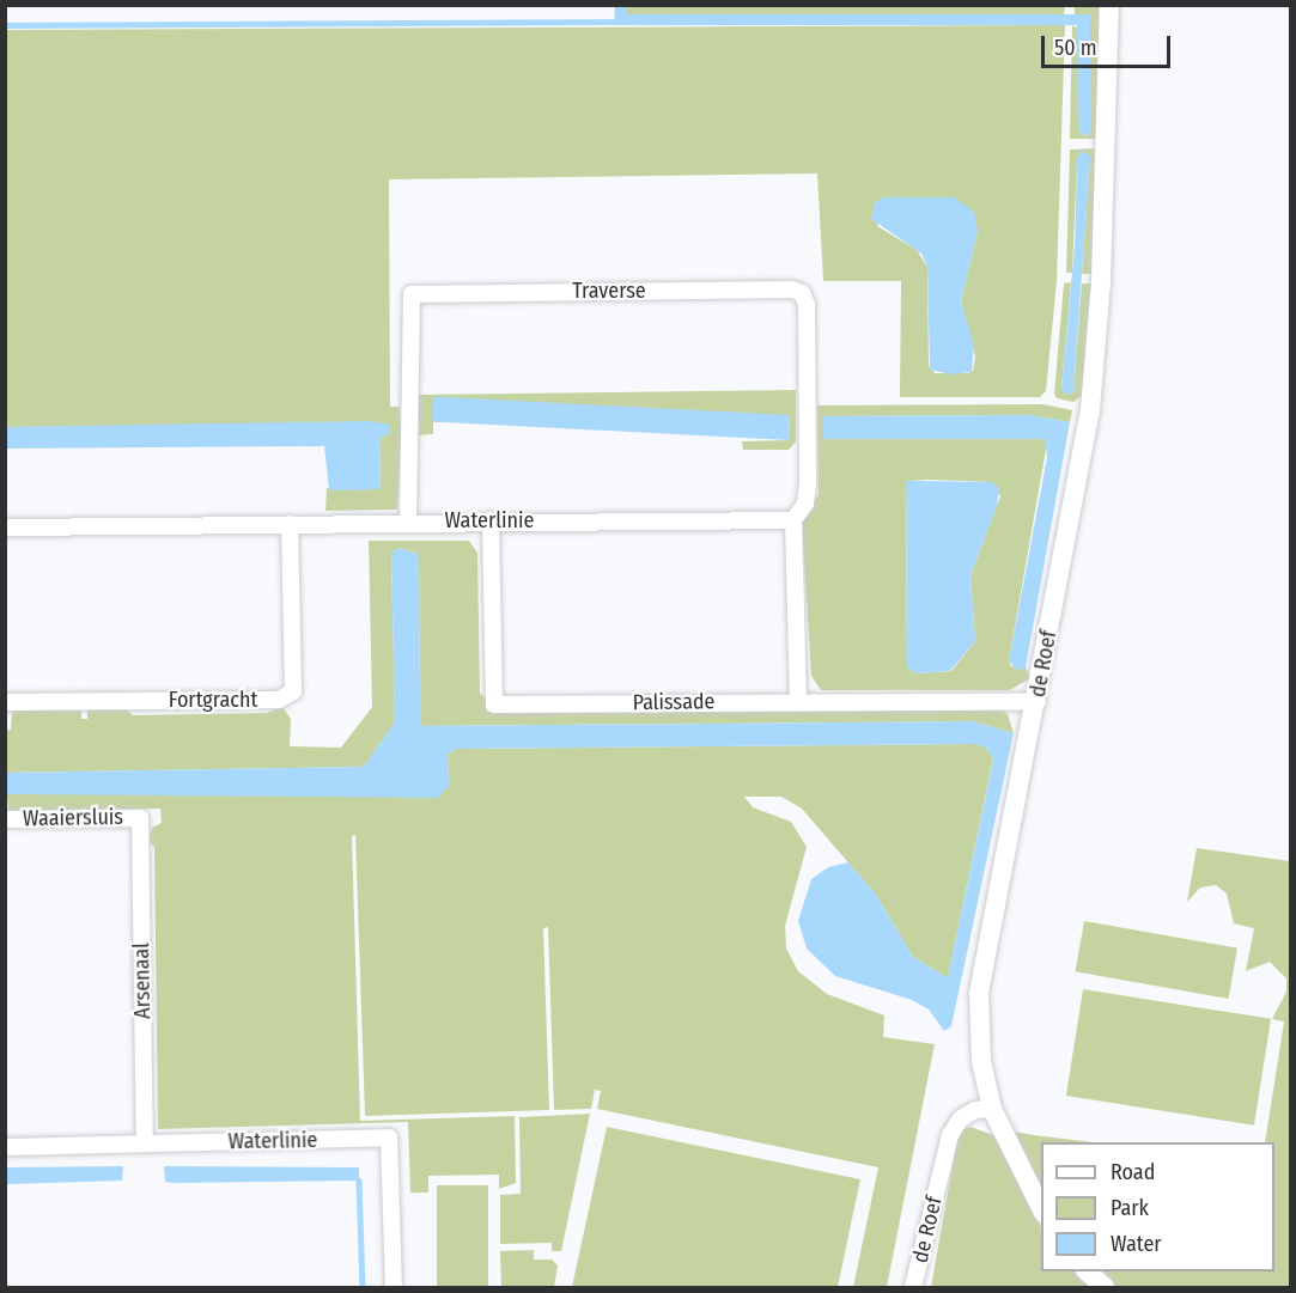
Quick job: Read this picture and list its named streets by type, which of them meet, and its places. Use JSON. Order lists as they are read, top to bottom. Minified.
{"streets":{"street":["Traverse","Waterlinie","de Roef","Fortgracht","Palissade","Waaiersluis","Arsenaal"]},"crossings":[["Traverse","Waterlinie"],["Waterlinie","Fortgracht"],["Waterlinie","Palissade"],["Waterlinie","Arsenaal"],["de Roef","Palissade"],["Waaiersluis","Arsenaal"]],"legend":["Road","Park","Water"],"scale_bar":"50 m"}
